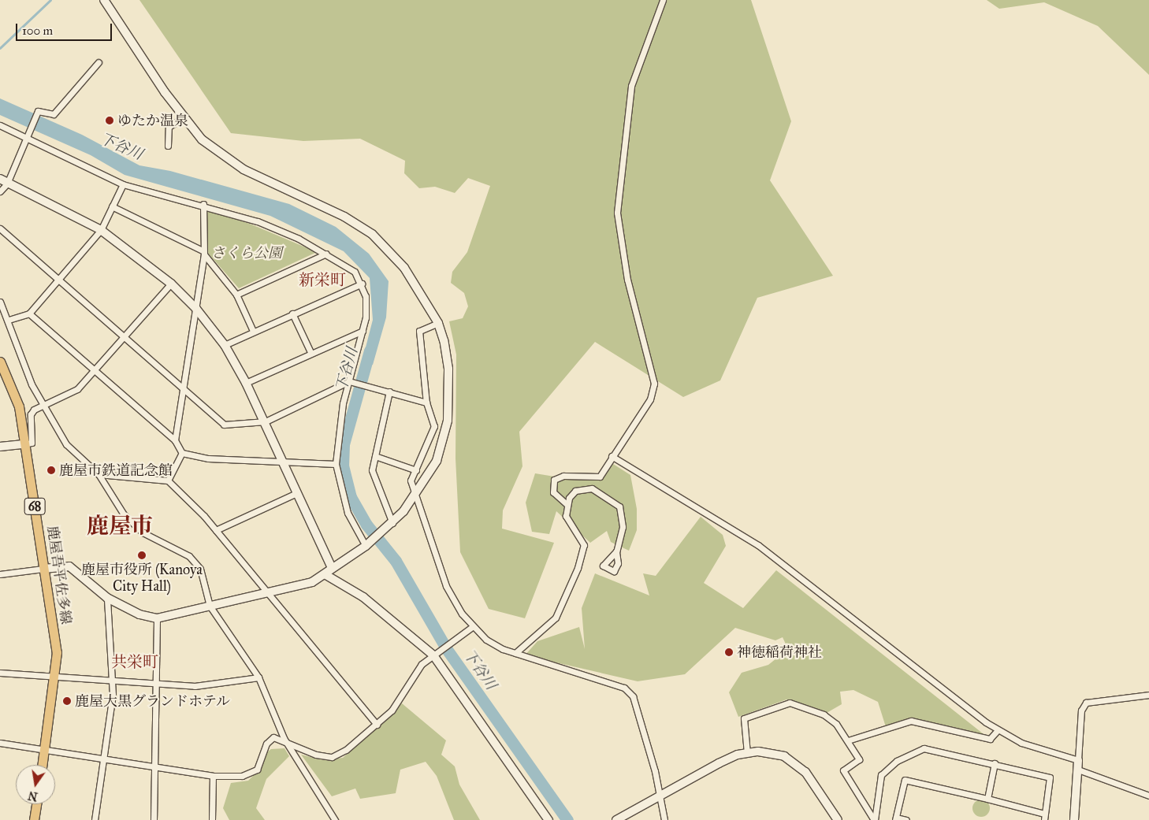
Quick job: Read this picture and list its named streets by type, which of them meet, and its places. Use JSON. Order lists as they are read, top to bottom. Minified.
{"streets":{"main road":["68","鹿屋吾平佐多線"]},"districts":["新栄町","鹿屋市","共栄町"],"water":["下谷川"],"parks":["さくら公園"],"places":["ゆたか温泉","鹿屋市鉄道記念館","鹿屋市役所 (Kanoya City Hall)","神徳稲荷神社","鹿屋大黒グランドホテル"],"scale_bar":"100 m","north":"bottom"}
